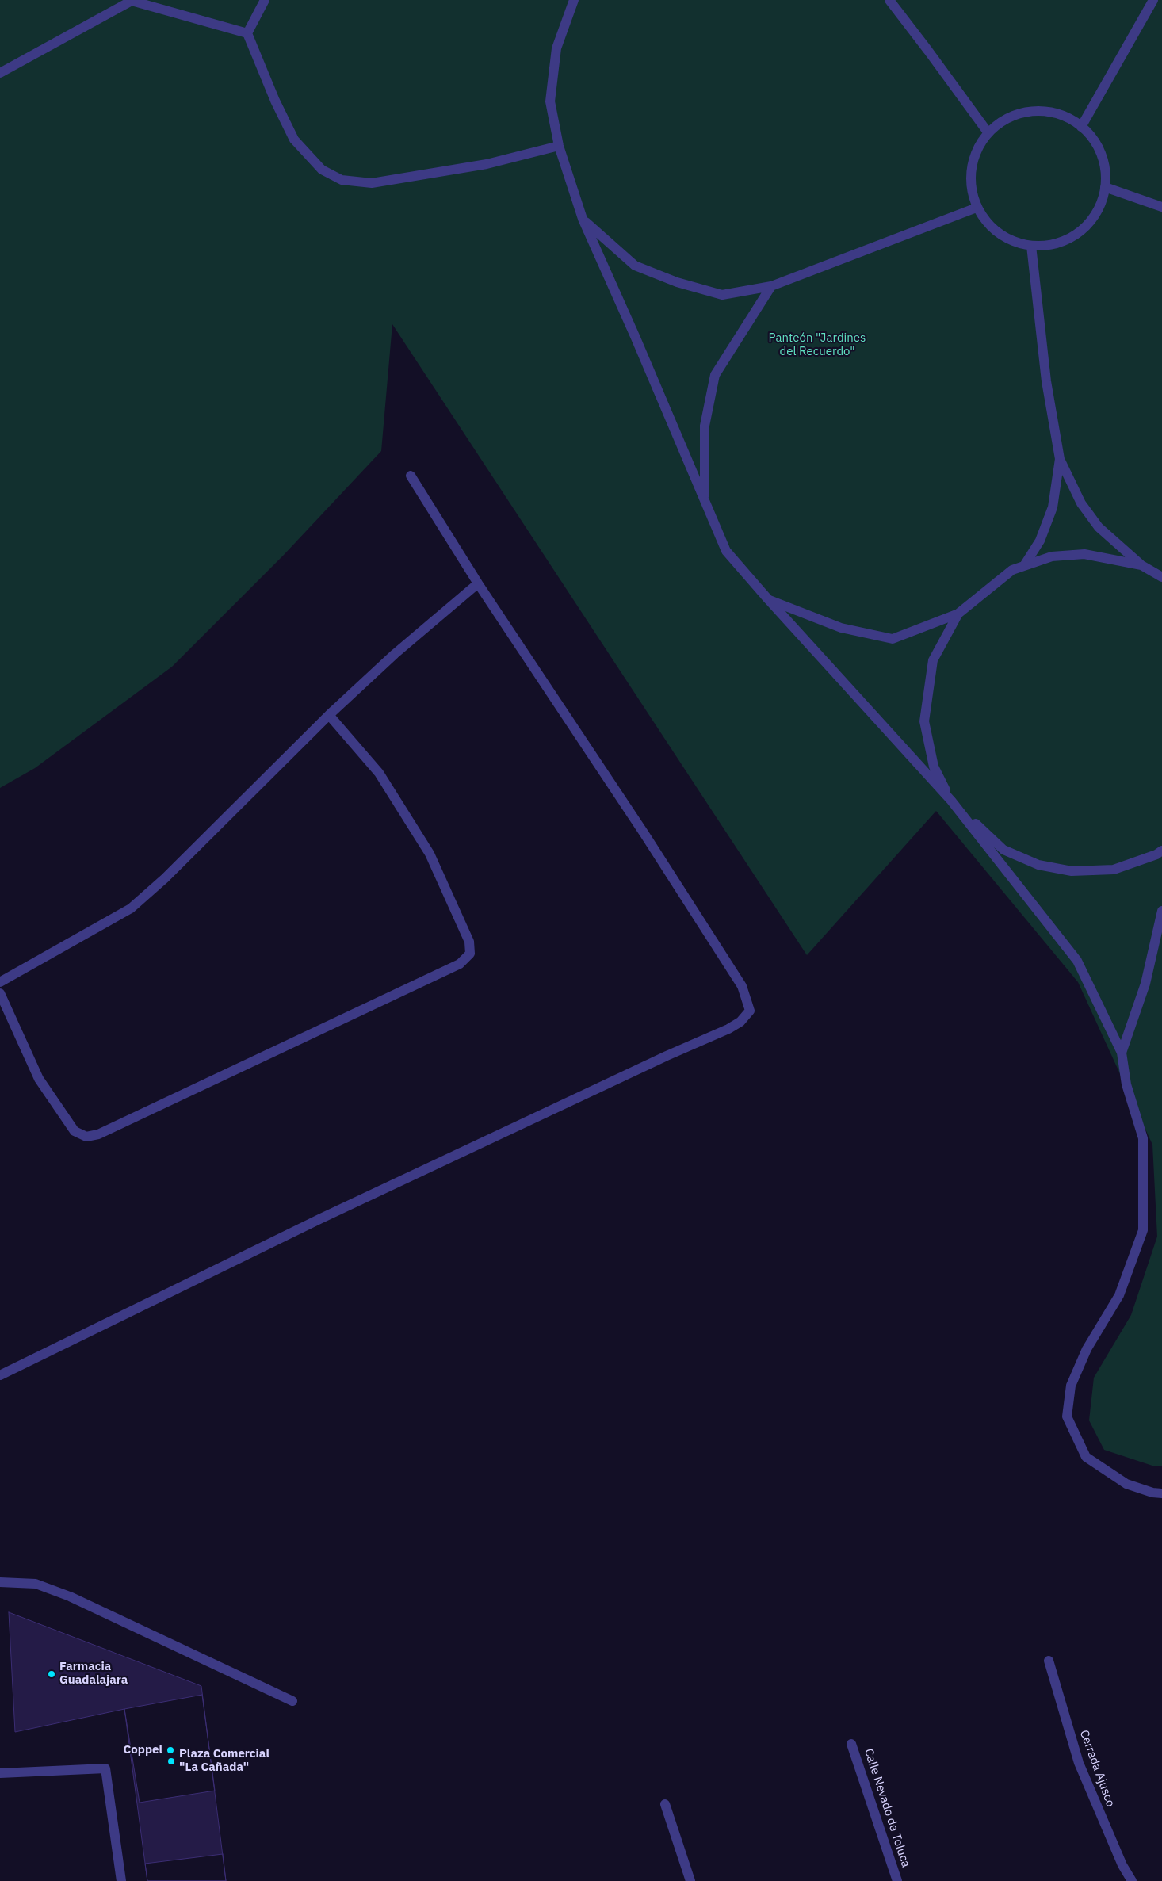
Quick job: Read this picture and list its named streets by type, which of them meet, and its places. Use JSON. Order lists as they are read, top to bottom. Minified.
{"streets":{"street":["Cerrada Ajusco","Calle Nevado de Toluca"]},"parks":["Panteón \"Jardines del Recuerdo\""],"places":["Farmacia Guadalajara","Coppel","Plaza Comercial \"La Cañada\""]}
